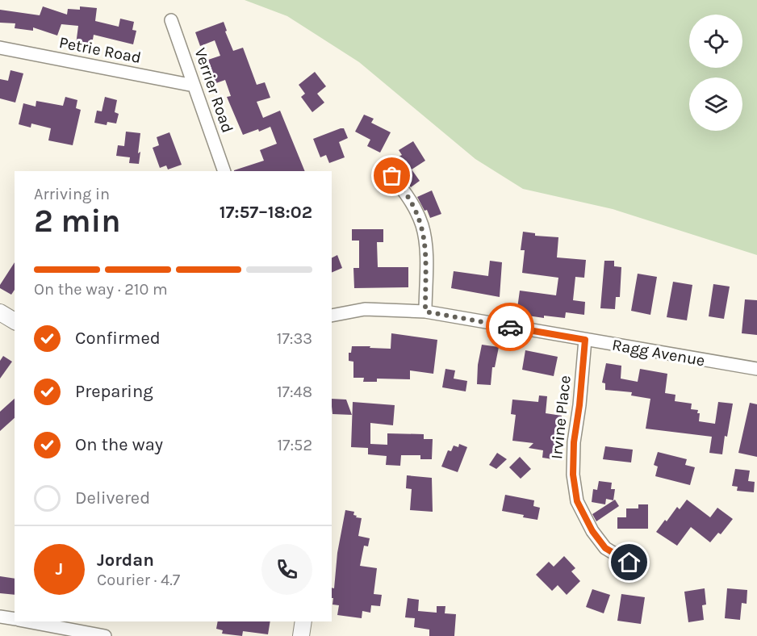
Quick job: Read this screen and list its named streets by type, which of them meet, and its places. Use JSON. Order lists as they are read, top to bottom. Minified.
{"streets":{"street":["Petrie Road","Verrier Road","Ragg Avenue","Irvine Place"]},"crossings":[["Petrie Road","Verrier Road"],["Ragg Avenue","Irvine Place"]],"page":{"heading":["2 min","Arriving in","17:57–18:02"],"panel":["Jordan","Courier · 4.7"],"bar":"On the way · 210 m","list":[["Confirmed","17:33"],["Preparing","17:48"],["On the way","17:52"],"Delivered"],"round":"J"}}
